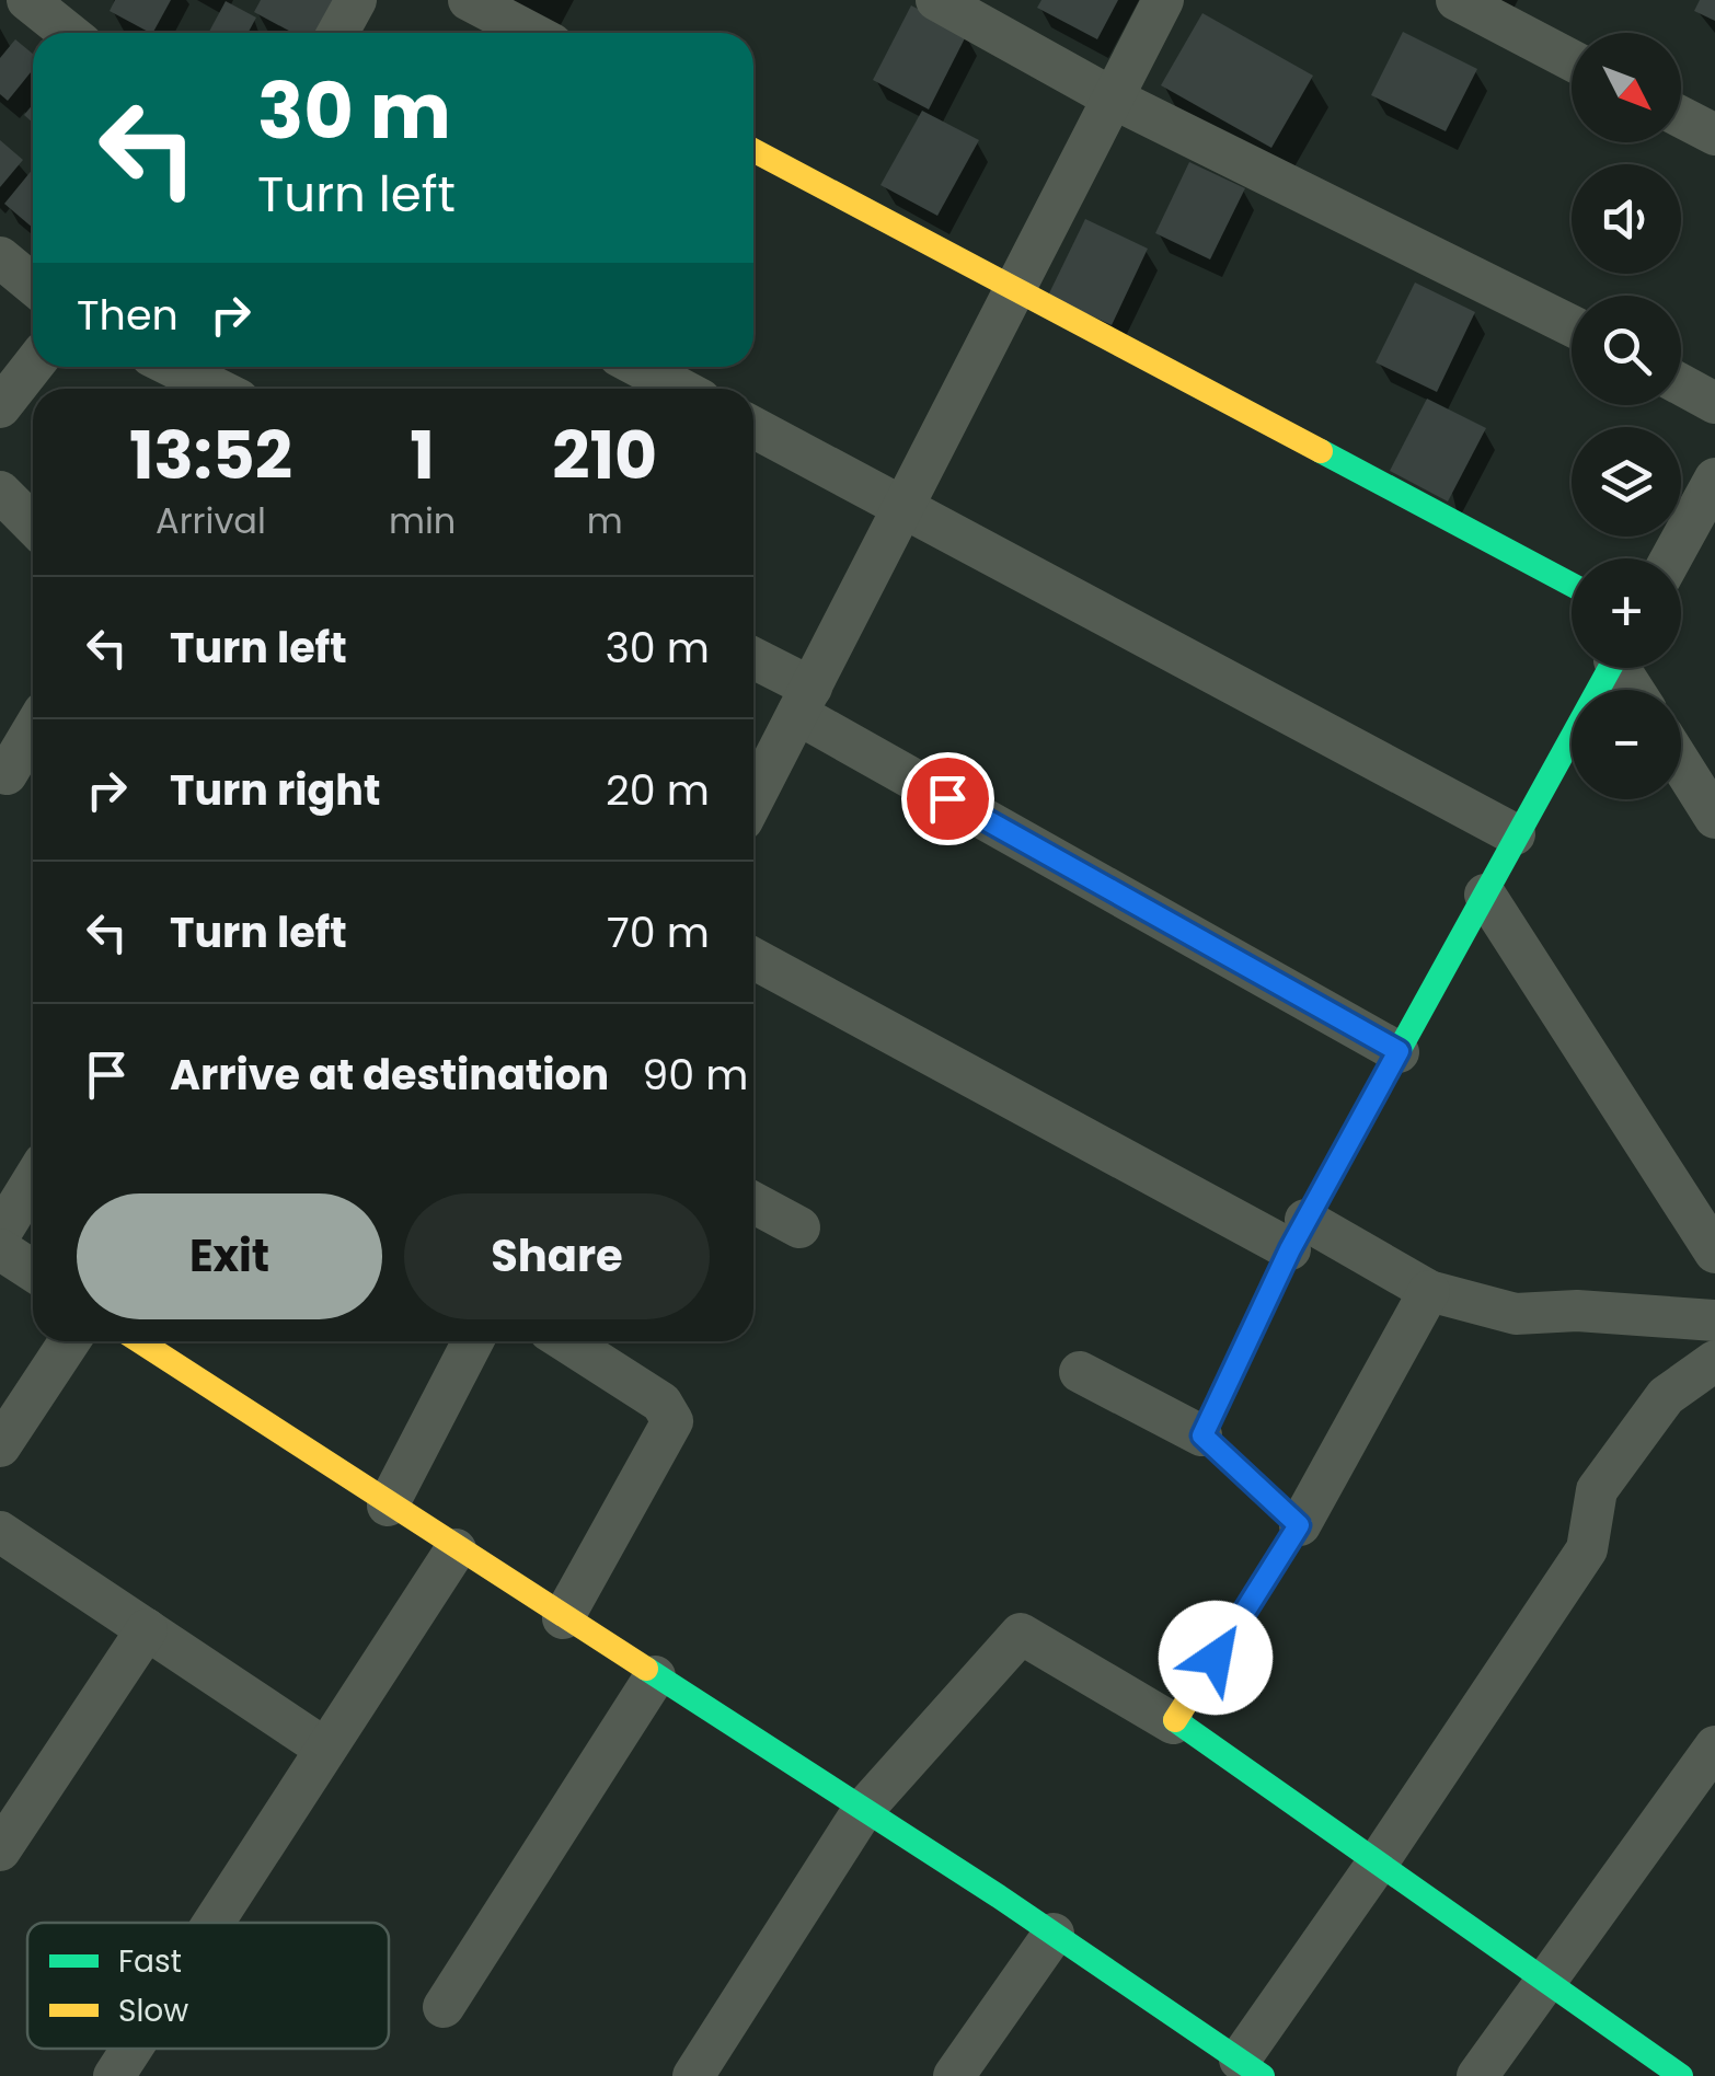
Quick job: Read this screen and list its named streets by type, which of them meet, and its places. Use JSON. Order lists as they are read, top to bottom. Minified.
{"legend":["Fast","Slow"],"north":"bottom right","page":{"map_buttons":["+","−"],"turn":["30 m","Turn left"],"then":"Then","eta":["13:52","Arrival","1","min","210","m"],"list":[{"name":"Turn left","value":"30 m"},{"name":"Turn right","value":"20 m"},{"name":"Turn left","value":"70 m"},{"name":"Arrive at destination","value":"90 m"}],"buttons":["Exit","Share"]}}
